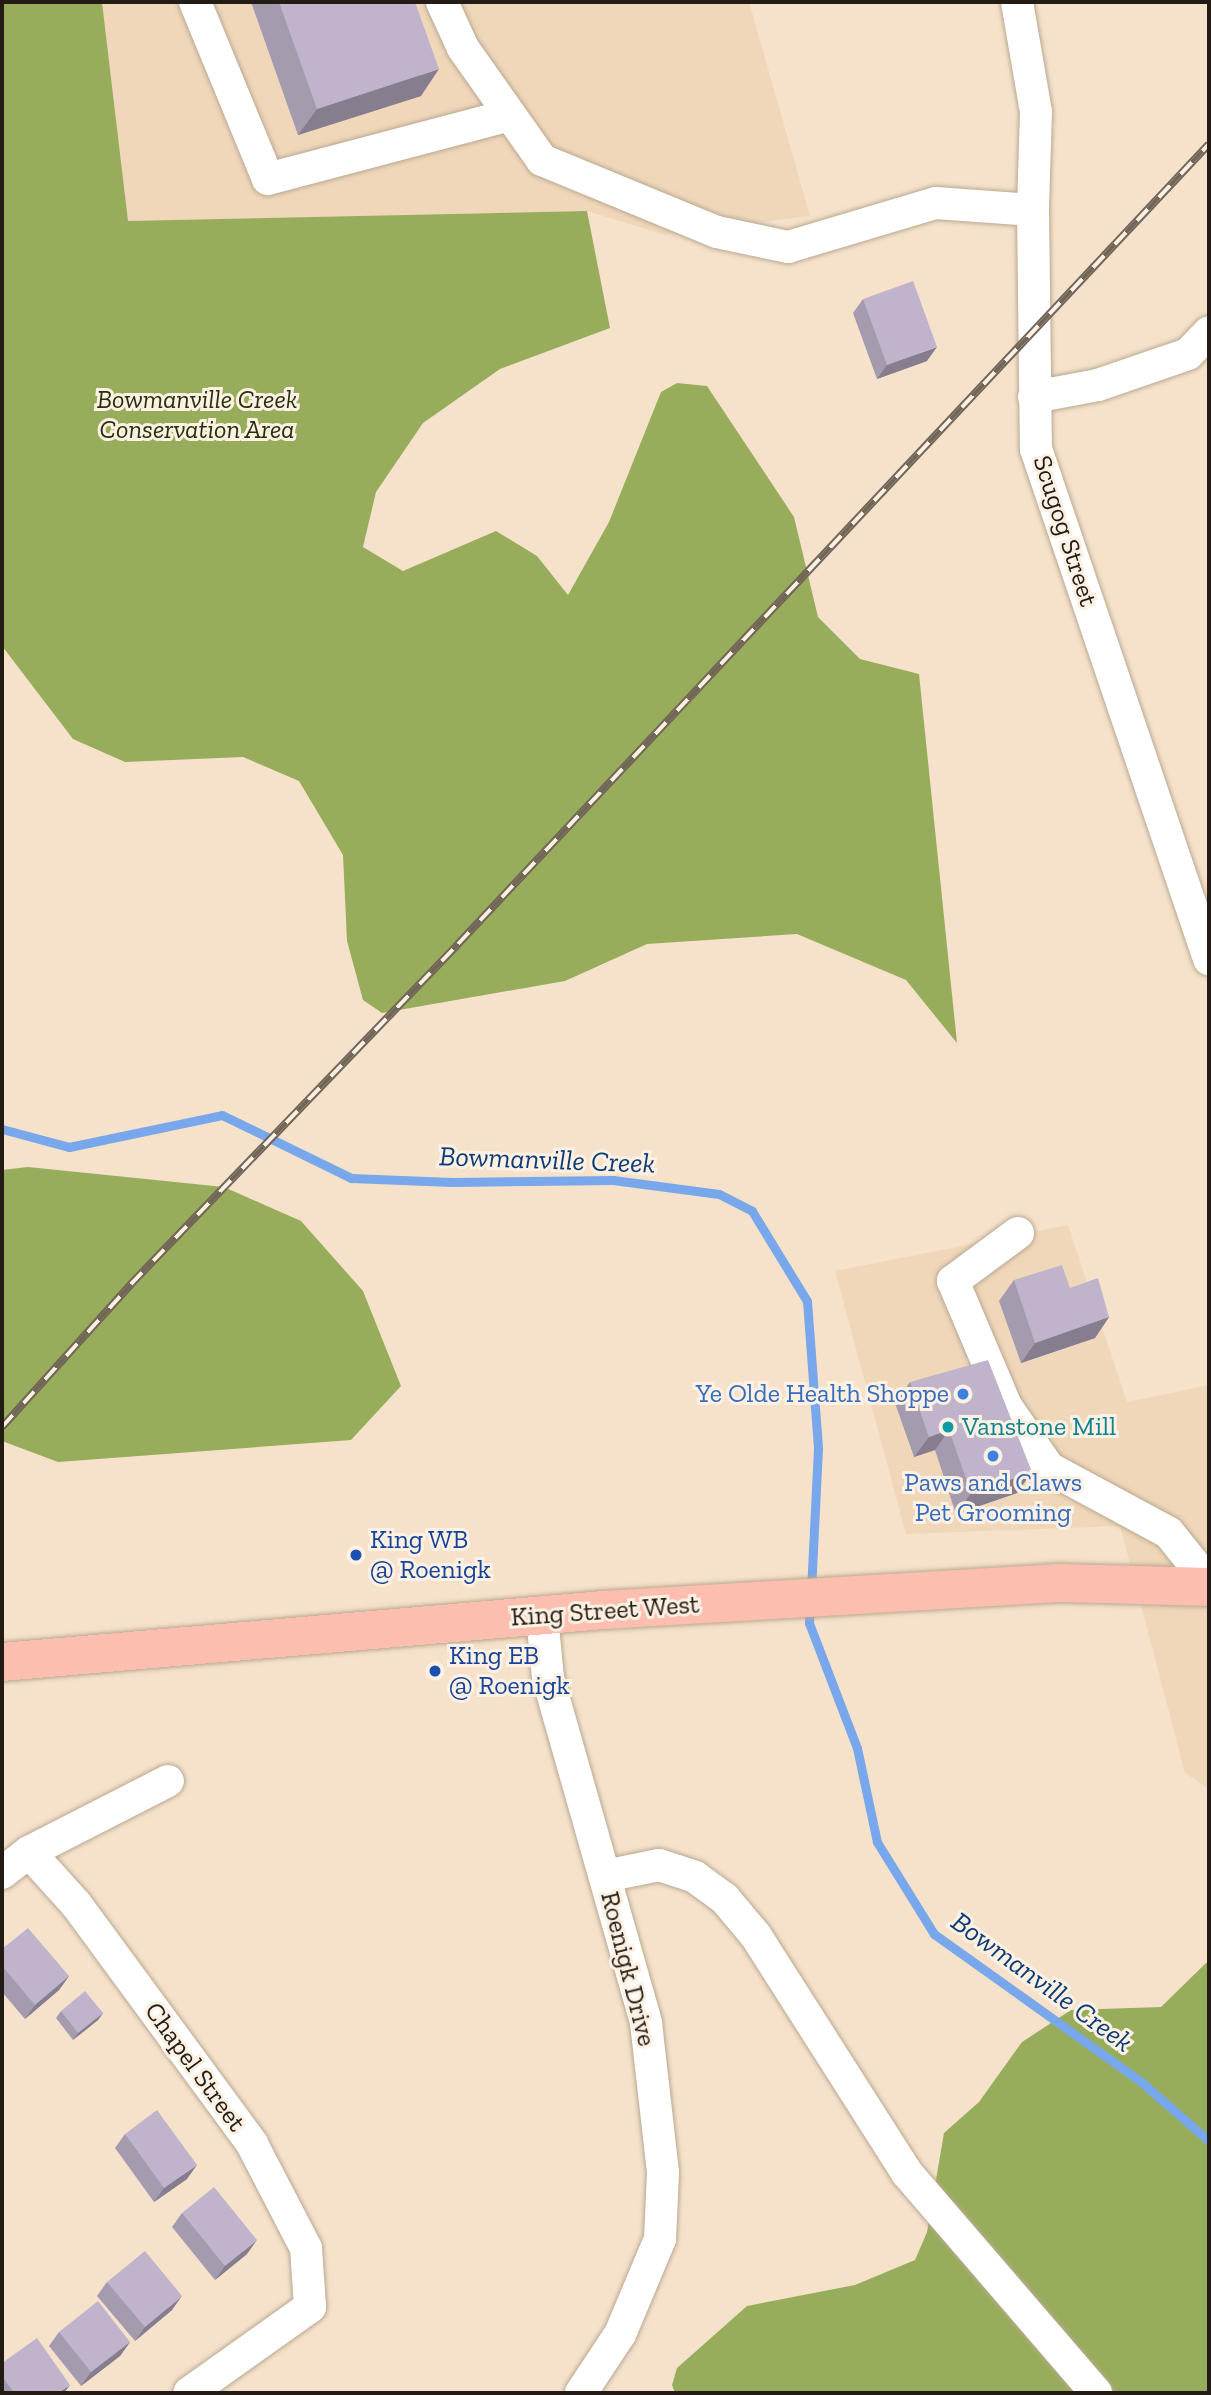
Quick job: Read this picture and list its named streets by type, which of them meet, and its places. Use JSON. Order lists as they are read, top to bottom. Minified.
{"streets":{"main road":["King Street West"],"street":["Scugog Street","Roenigk Drive","Chapel Street"]},"crossings":[["King Street West","Roenigk Drive"]],"water":["Bowmanville Creek"],"parks":["Bowmanville Creek Conservation Area"],"places":["Ye Olde Health Shoppe","Vanstone Mill","Paws and Claws Pet Grooming","King WB @ Roenigk","King EB @ Roenigk"]}
